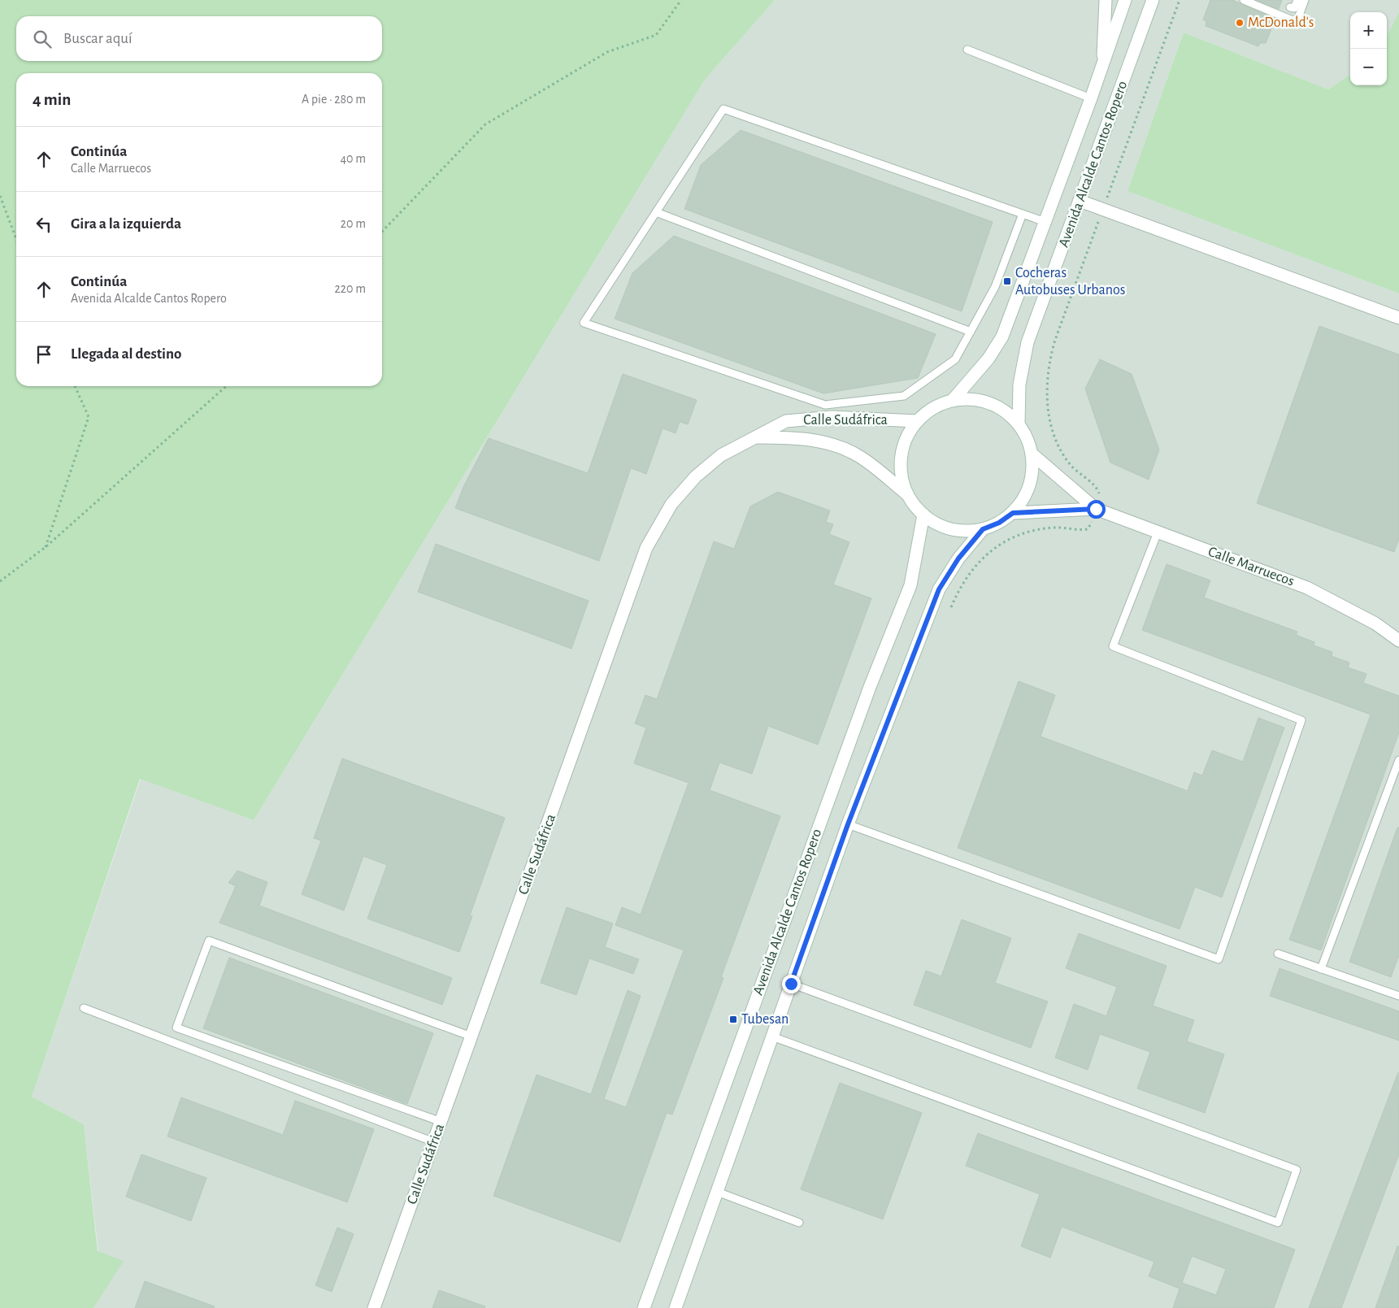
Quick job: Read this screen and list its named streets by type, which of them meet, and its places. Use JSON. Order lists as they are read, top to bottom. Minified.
{"streets":{"main road":["Avenida Alcalde Cantos Ropero","Calle Sudáfrica","Calle Marruecos"]},"crossings":[["Avenida Alcalde Cantos Ropero","Calle Sudáfrica"],["Avenida Alcalde Cantos Ropero","Calle Marruecos"],["Calle Sudáfrica","Calle Marruecos"]],"places":{"other":["McDonald's"],"transit":["Cocheras Autobuses Urbanos","Tubesan"]},"page":{"map_buttons":["+","−"],"search":"Buscar aquí","heading":["4 min","A pie · 280 m"],"list":[["Continúa","Calle Marruecos","40 m"],["Gira a la izquierda","20 m"],["Continúa","Avenida Alcalde Cantos Ropero","220 m"],"Llegada al destino"]}}
